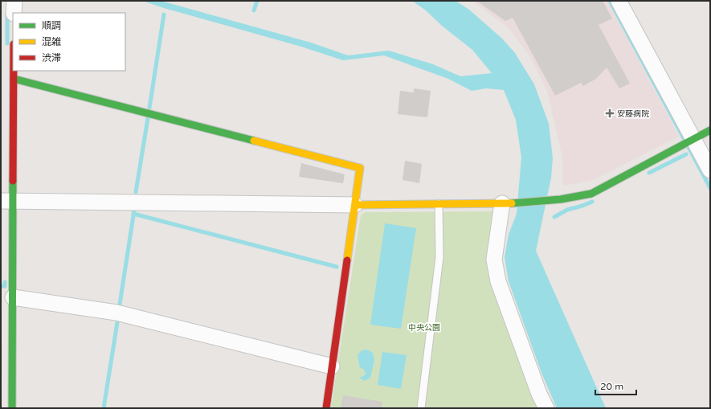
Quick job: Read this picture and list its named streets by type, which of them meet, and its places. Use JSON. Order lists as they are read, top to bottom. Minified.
{"parks":["中央公園"],"places":{"health":["安藤病院"]},"legend":["順調","混雑","渋滞"],"scale_bar":"20 m"}
